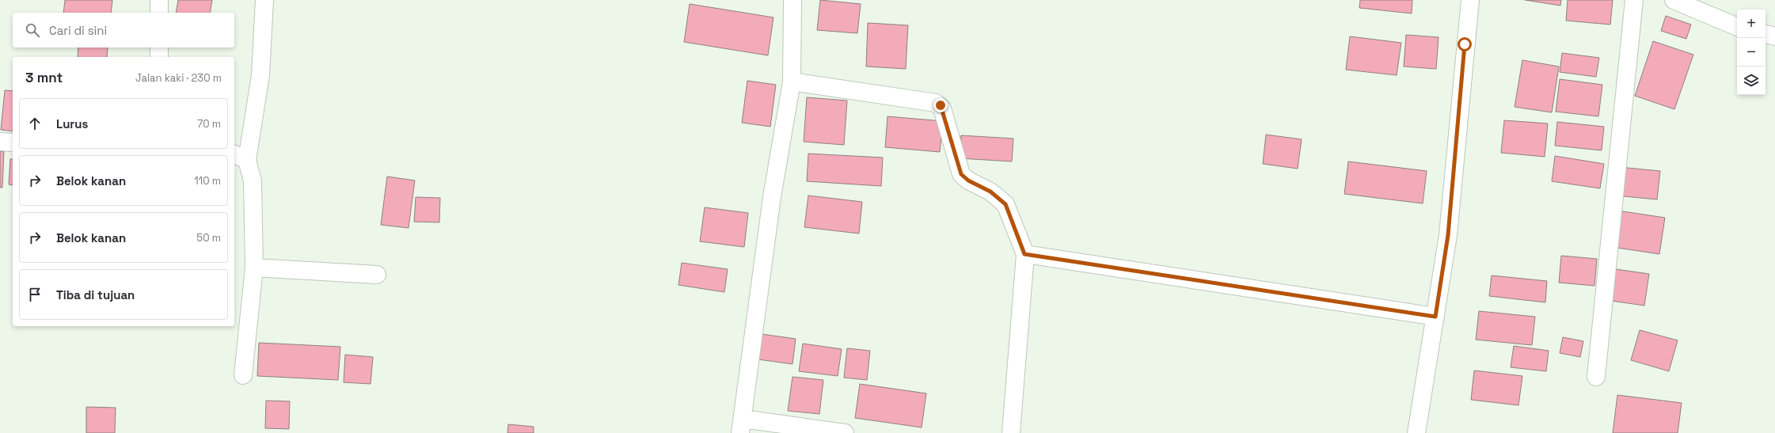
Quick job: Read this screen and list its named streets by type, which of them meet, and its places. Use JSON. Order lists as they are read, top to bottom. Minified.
{"page":{"map_buttons":["+","−"],"search":"Cari di sini","heading":["3 mnt","Jalan kaki · 230 m"],"list":[["Lurus","70 m"],["Belok kanan","110 m"],["Belok kanan","50 m"],"Tiba di tujuan"]}}
